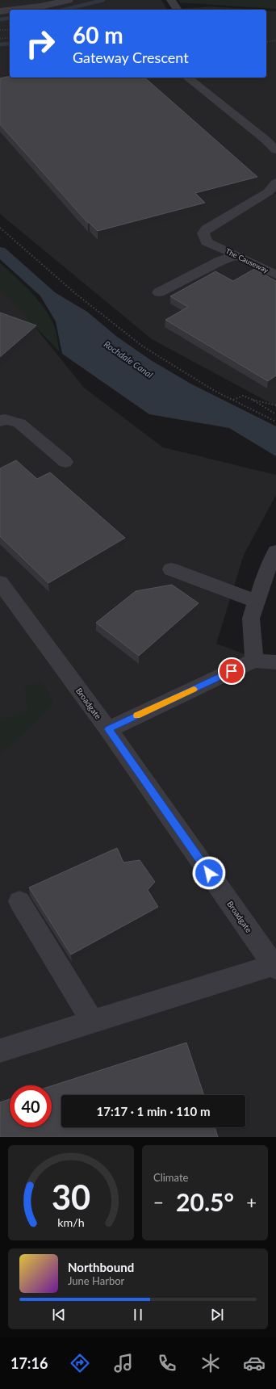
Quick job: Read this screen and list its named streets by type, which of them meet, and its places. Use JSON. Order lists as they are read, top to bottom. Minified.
{"streets":{"street":["The Causeway","Broadgate"]},"water":["Rochdale Canal"],"page":{"turn":["60 m","Gateway Crescent"],"limit":"40","trip":"17:17 · 1 min · 110 m","tile":"Climate","heat":["−","20.5°","+"],"song":["Northbound","June Harbor"],"tabs":"17:16","gauge":["30","km/h"]}}
